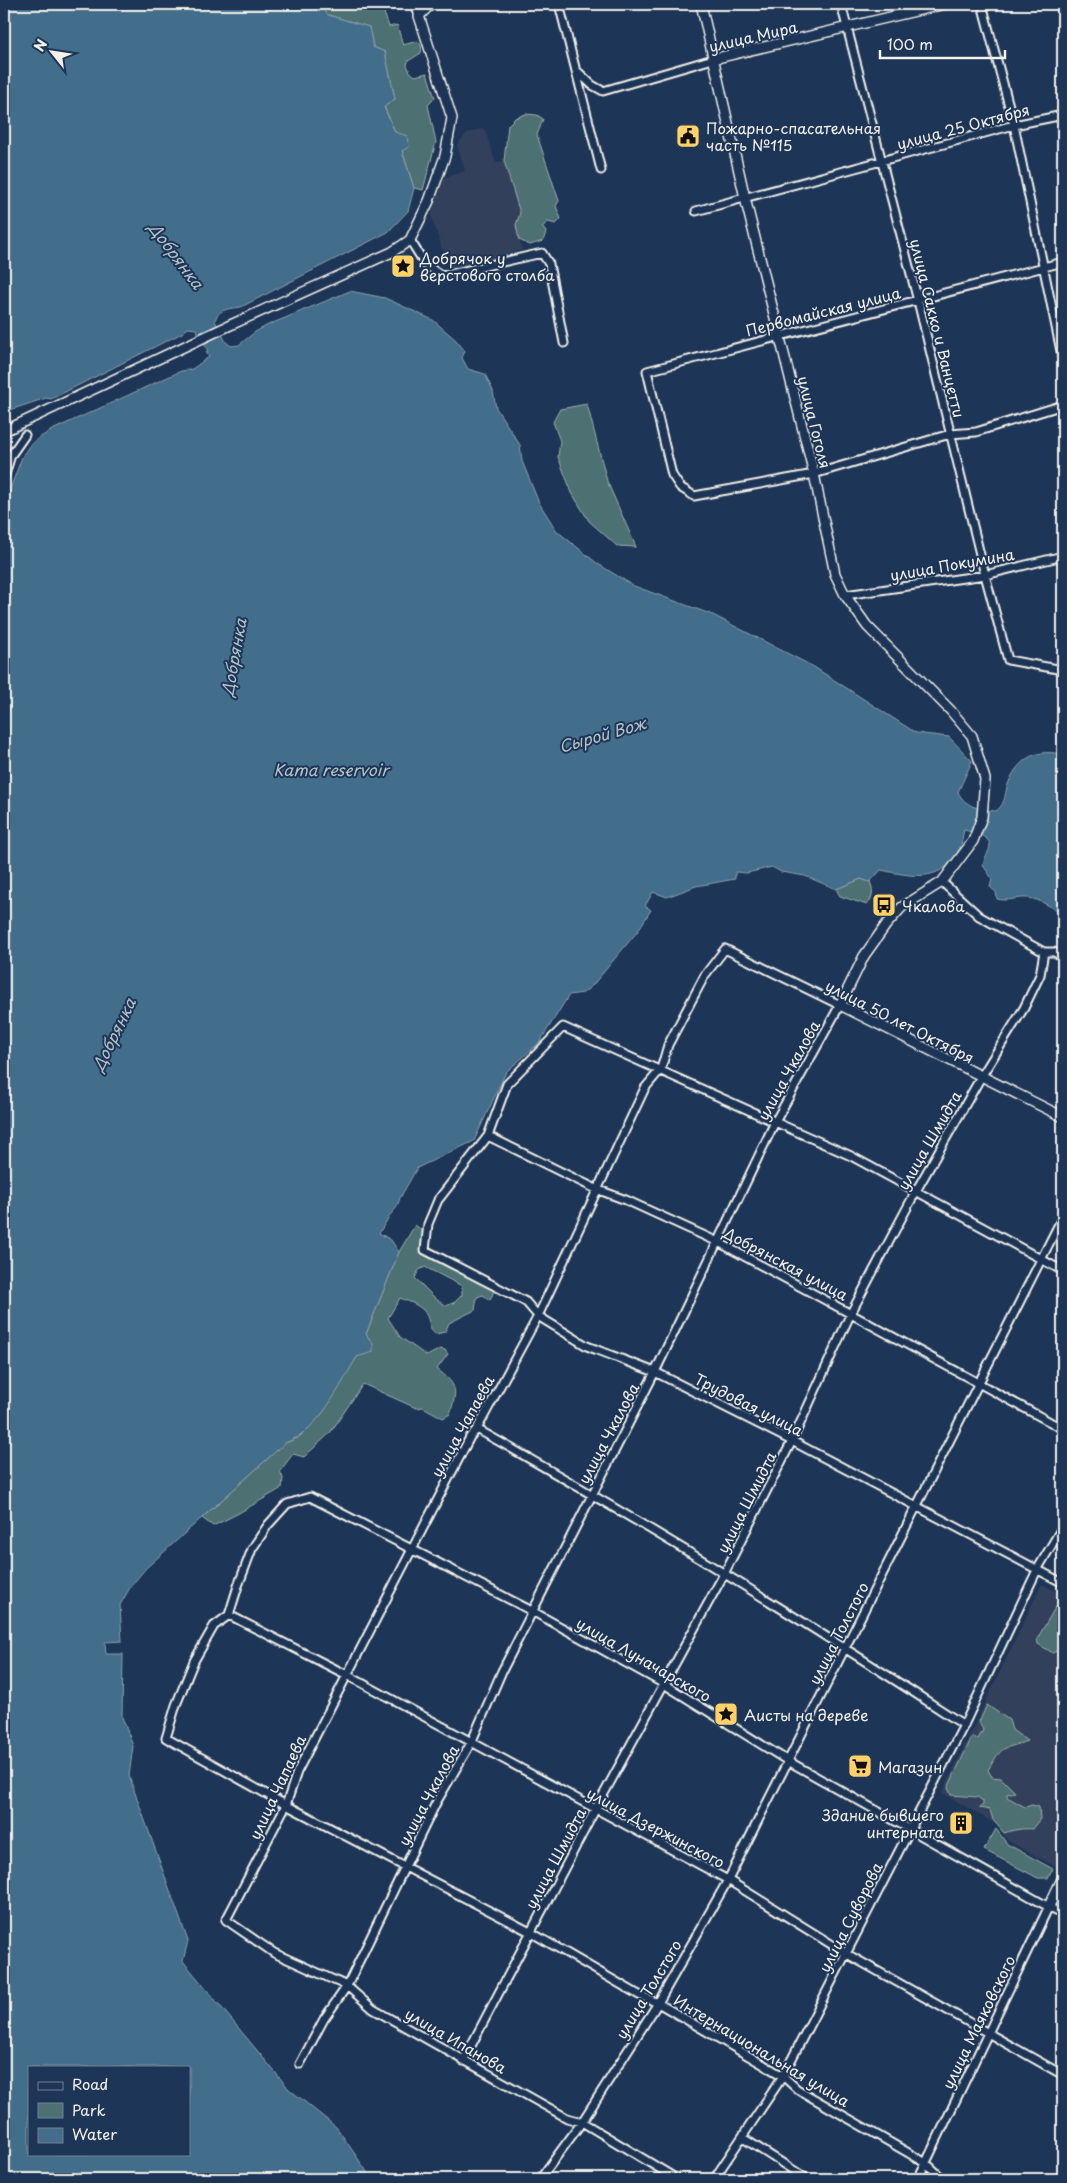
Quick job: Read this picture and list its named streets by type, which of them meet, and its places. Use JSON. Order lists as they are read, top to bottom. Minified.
{"streets":{"main road":["улица Мира","улица Гоголя","улица 50 лет Октября","улица Чкалова","улица Маяковского"],"street":["улица 25 Октября","Первомайская улица","улица Сакко и Ванцетти","улица Покумина","улица Шмидта","Добрянская улица","Трудовая улица","улица Чапаева","улица Толстого","улица Луначарского","улица Дзержинского","улица Суворова","улица Ипанова","Интернациональная улица"]},"crossings":[["улица Мира","улица Сакко и Ванцетти"],["улица Мира","улица Гоголя"],["улица 25 Октября","улица Сакко и Ванцетти"],["улица 25 Октября","улица Гоголя"],["Первомайская улица","улица Сакко и Ванцетти"],["Первомайская улица","улица Гоголя"],["улица Сакко и Ванцетти","улица Покумина"],["улица Гоголя","улица Покумина"],["улица Гоголя","улица Чкалова"],["улица 50 лет Октября","улица Чкалова"],["улица 50 лет Октября","улица Шмидта"],["улица 50 лет Октября","улица Чапаева"],["улица Чкалова","Добрянская улица"],["улица Чкалова","Трудовая улица"],["улица Чкалова","улица Луначарского"],["улица Чкалова","улица Дзержинского"],["улица Чкалова","улица Ипанова"],["улица Чкалова","Интернациональная улица"],["улица Шмидта","Добрянская улица"],["улица Шмидта","Трудовая улица"],["улица Шмидта","улица Луначарского"],["улица Шмидта","улица Дзержинского"],["улица Шмидта","улица Ипанова"],["улица Шмидта","Интернациональная улица"],["Добрянская улица","Трудовая улица"],["Добрянская улица","улица Чапаева"],["Добрянская улица","улица Толстого"],["Трудовая улица","улица Чапаева"],["Трудовая улица","улица Толстого"],["Трудовая улица","улица Суворова"],["улица Чапаева","улица Луначарского"],["улица Чапаева","улица Дзержинского"],["улица Чапаева","улица Ипанова"],["улица Чапаева","Интернациональная улица"],["улица Толстого","улица Луначарского"],["улица Толстого","улица Дзержинского"],["улица Толстого","улица Ипанова"],["улица Толстого","Интернациональная улица"],["улица Луначарского","улица Дзержинского"],["улица Луначарского","улица Суворова"],["улица Луначарского","улица Маяковского"],["улица Луначарского","Интернациональная улица"],["улица Дзержинского","улица Суворова"],["улица Дзержинского","улица Маяковского"],["улица Дзержинского","Интернациональная улица"],["улица Суворова","Интернациональная улица"],["улица Маяковского","Интернациональная улица"]],"water":["Добрянка","Сырой Вож","Kama reservoir"],"places":{"public building":["Пожарно-спасательная часть №115"],"place":["Добрячок у верстового столба","Аисты на дереве"],"bus stop":["Чкалова"],"supermarket":["Магазин"],"building":["Здание бывшего интерната"]},"legend":["Road","Park","Water"],"scale_bar":"100 m","north":"top left"}
